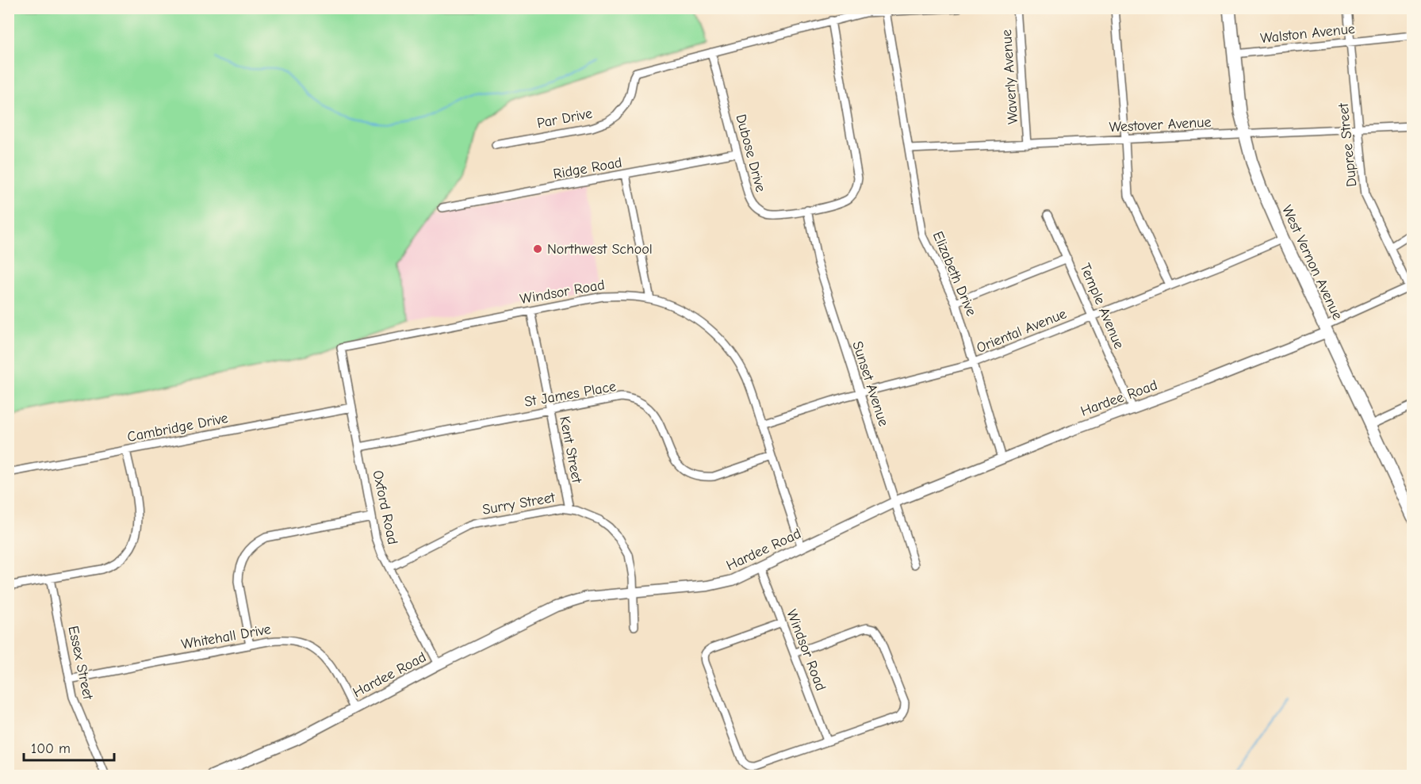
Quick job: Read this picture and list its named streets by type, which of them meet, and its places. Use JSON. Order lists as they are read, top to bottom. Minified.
{"streets":{"main road":["West Vernon Avenue"],"street":["Walston Avenue","Waverly Avenue","Par Drive","Westover Avenue","Dupree Street","Dubose Drive","Ridge Road","Elizabeth Drive","Windsor Road","Temple Avenue","Oriental Avenue","Sunset Avenue","St James Place","Hardee Road","Cambridge Drive","Kent Street","Surry Street","Oxford Road","Whitehall Drive","Essex Street"]},"crossings":[["Walston Avenue","Dupree Street"],["Walston Avenue","West Vernon Avenue"],["Waverly Avenue","Westover Avenue"],["Par Drive","Dubose Drive"],["Westover Avenue","Dupree Street"],["Westover Avenue","West Vernon Avenue"],["Westover Avenue","Elizabeth Drive"],["Dupree Street","Hardee Road"],["Dubose Drive","Ridge Road"],["Dubose Drive","Sunset Avenue"],["West Vernon Avenue","Oriental Avenue"],["West Vernon Avenue","Hardee Road"],["Elizabeth Drive","Oriental Avenue"],["Elizabeth Drive","Hardee Road"],["Windsor Road","Oriental Avenue"],["Windsor Road","St James Place"],["Windsor Road","Hardee Road"],["Windsor Road","Kent Street"],["Windsor Road","Oxford Road"],["Temple Avenue","Oriental Avenue"],["Temple Avenue","Hardee Road"],["Oriental Avenue","Sunset Avenue"],["Sunset Avenue","Hardee Road"],["St James Place","Kent Street"],["St James Place","Oxford Road"],["Hardee Road","Surry Street"],["Hardee Road","Oxford Road"],["Hardee Road","Whitehall Drive"],["Cambridge Drive","Oxford Road"],["Kent Street","Surry Street"],["Surry Street","Oxford Road"],["Whitehall Drive","Essex Street"]],"places":["Northwest School"],"scale_bar":"100 m"}
